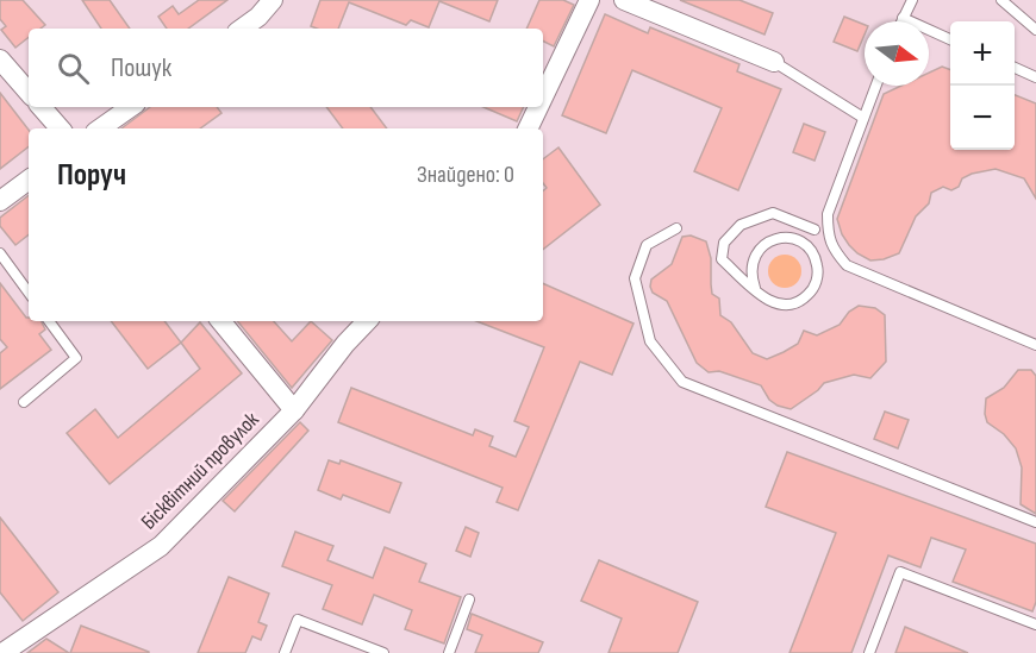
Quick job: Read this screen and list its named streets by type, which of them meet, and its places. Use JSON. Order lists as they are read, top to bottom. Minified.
{"streets":{"street":["Бісквітний провулок"]},"north":"right","page":{"map_buttons":["+","−"],"search":"Пошук","heading":["Поруч","Знайдено: 0"]}}
